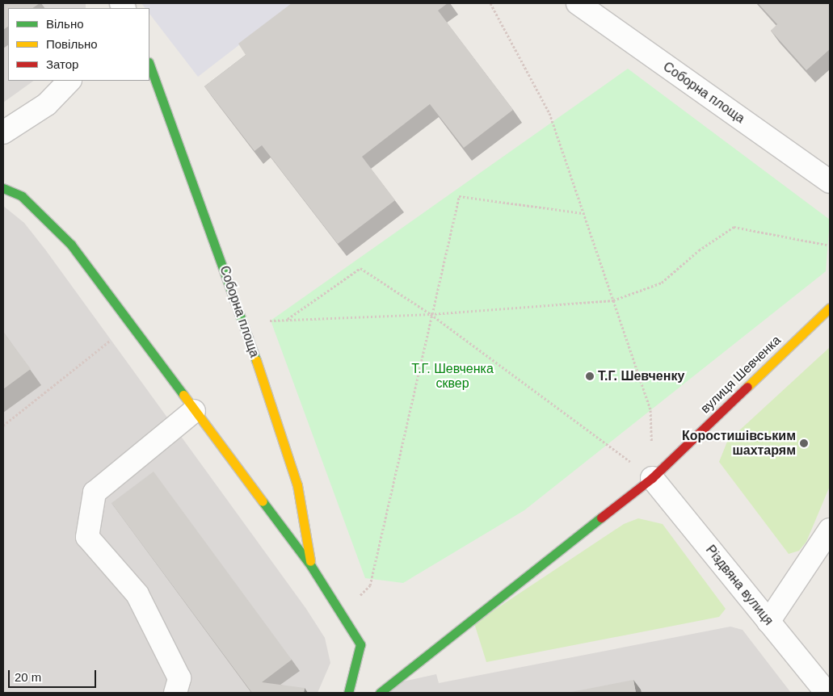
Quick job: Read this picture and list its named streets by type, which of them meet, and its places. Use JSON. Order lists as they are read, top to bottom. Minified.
{"streets":{"street":["Соборна площа","вулиця Шевченка","Різдвяна вулиця"]},"crossings":[["вулиця Шевченка","Різдвяна вулиця"]],"parks":["Т.Г. Шевченка сквер"],"places":["Т.Г. Шевченку","Коростишівським шахтарям"],"legend":["Вільно","Повільно","Затор"],"scale_bar":"20 m"}
